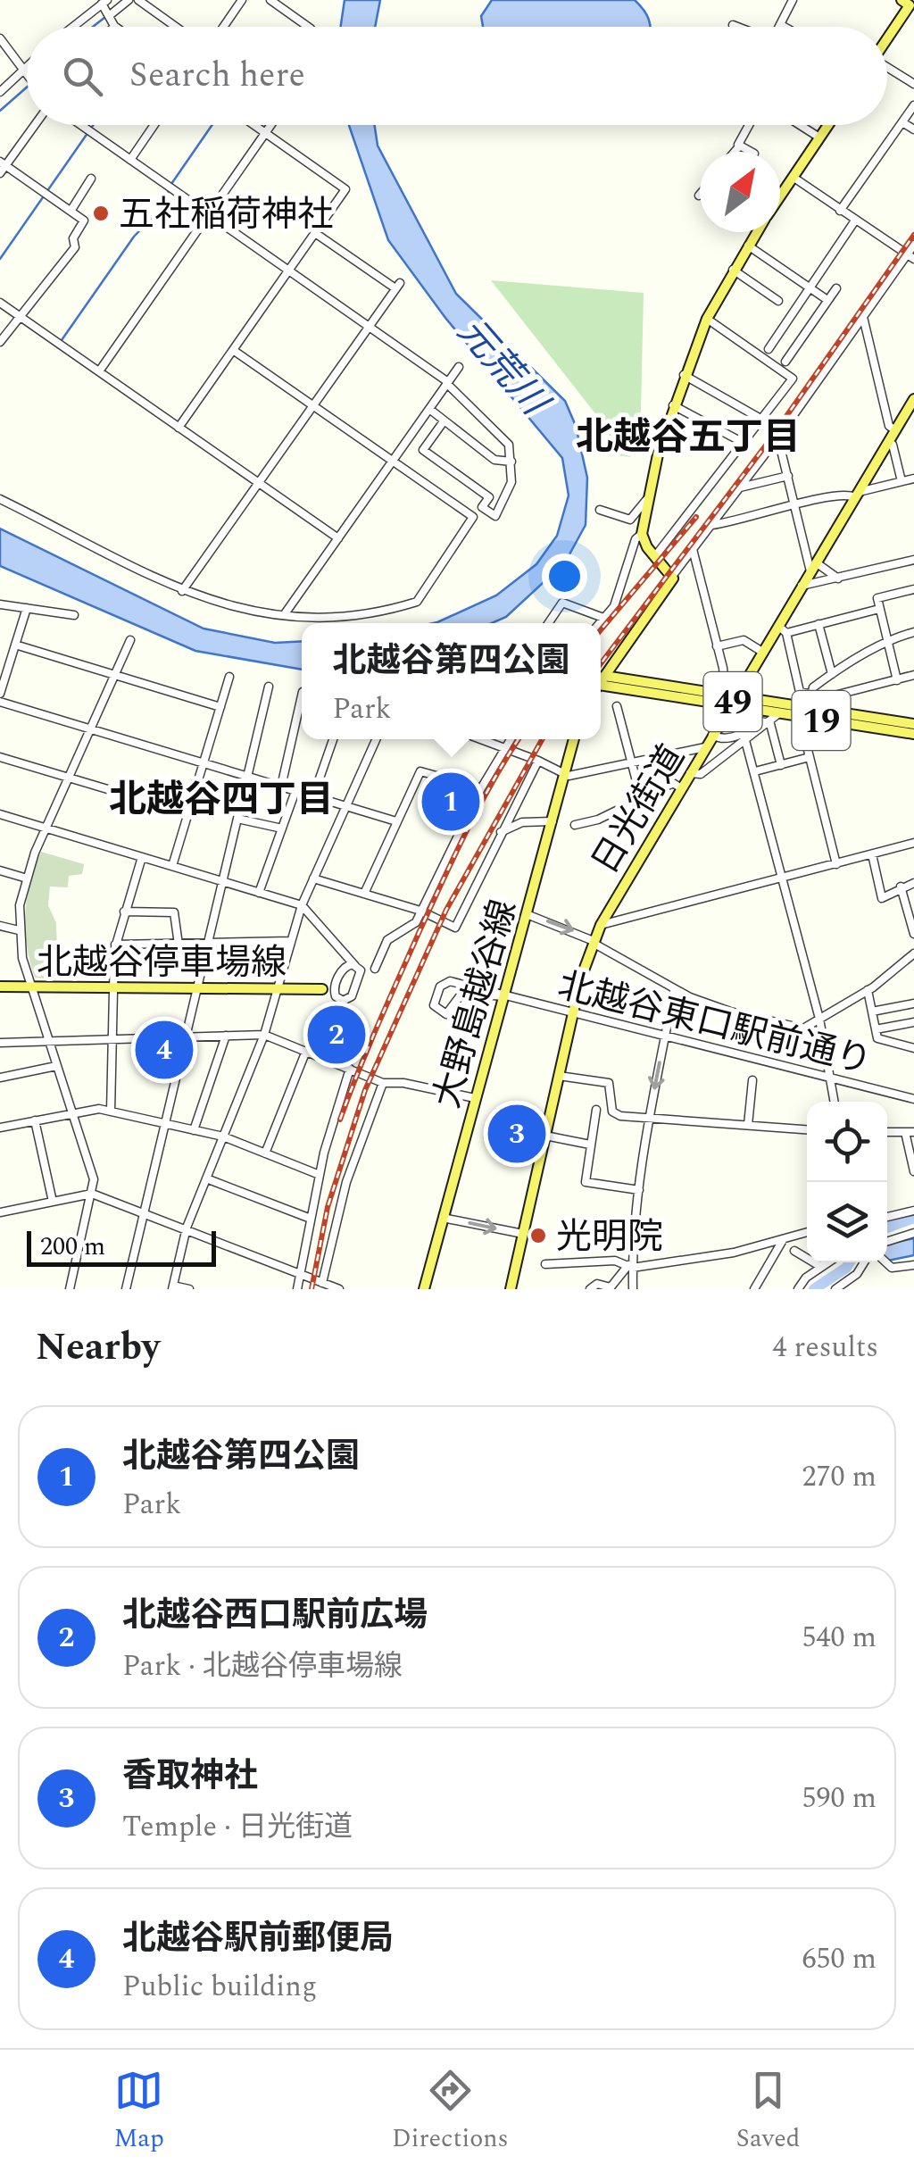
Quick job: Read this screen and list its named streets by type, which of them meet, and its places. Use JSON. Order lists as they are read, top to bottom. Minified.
{"streets":{"main road":["49","19","日光街道","北越谷停車場線","大野島越谷線"],"street":["北越谷東口駅前通り"]},"crossings":[["19","日光街道"],["日光街道","北越谷東口駅前通り"],["大野島越谷線","北越谷東口駅前通り"]],"districts":["北越谷五丁目","北越谷四丁目"],"water":["元荒川"],"places":["五社稲荷神社","光明院"],"scale_bar":"200 m","north":"top right","page":{"search":"Search here","popup":["北越谷第四公園","Park"],"pins":["1","2","4","3"],"scale":"200 m","heading":["Nearby","4 results"],"list":[{"mark":"1","name":"北越谷第四公園","note":"Park","value":"270 m"},{"mark":"2","name":"北越谷西口駅前広場","note":"Park · 北越谷停車場線","value":"540 m"},{"mark":"3","name":"香取神社","note":"Temple · 日光街道","value":"590 m"},{"mark":"4","name":"北越谷駅前郵便局","note":"Public building","value":"650 m"}],"nav":["Map","Directions","Saved"]}}
